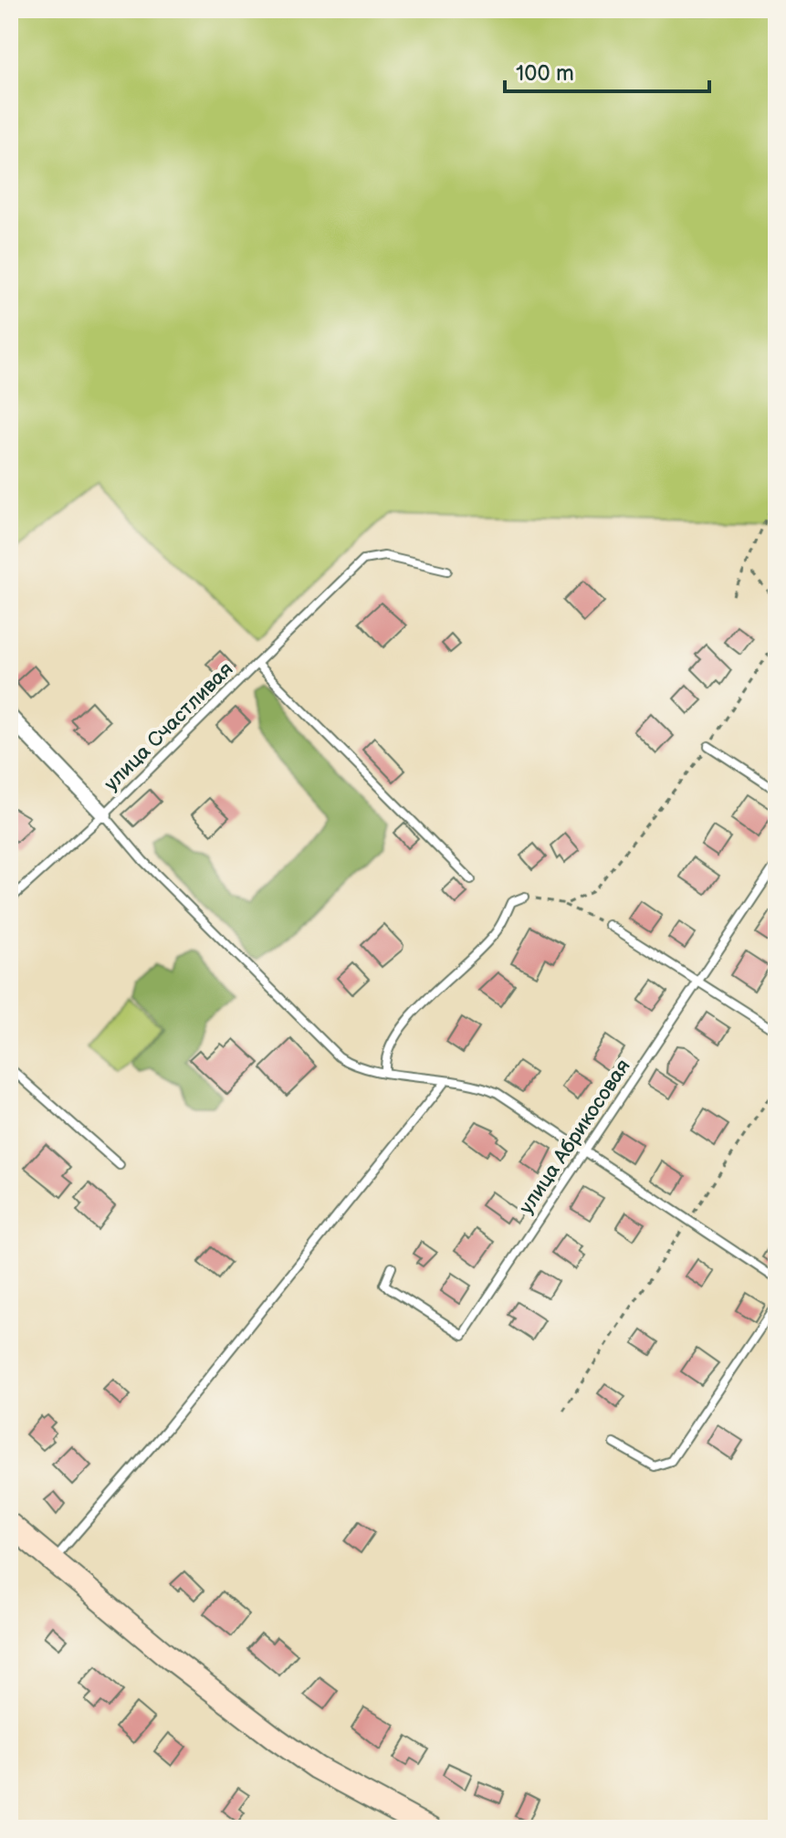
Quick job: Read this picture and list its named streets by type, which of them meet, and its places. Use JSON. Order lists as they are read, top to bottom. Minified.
{"streets":{"lane":["улица Счастливая","улица Абрикосовая"]},"scale_bar":"100 m"}
